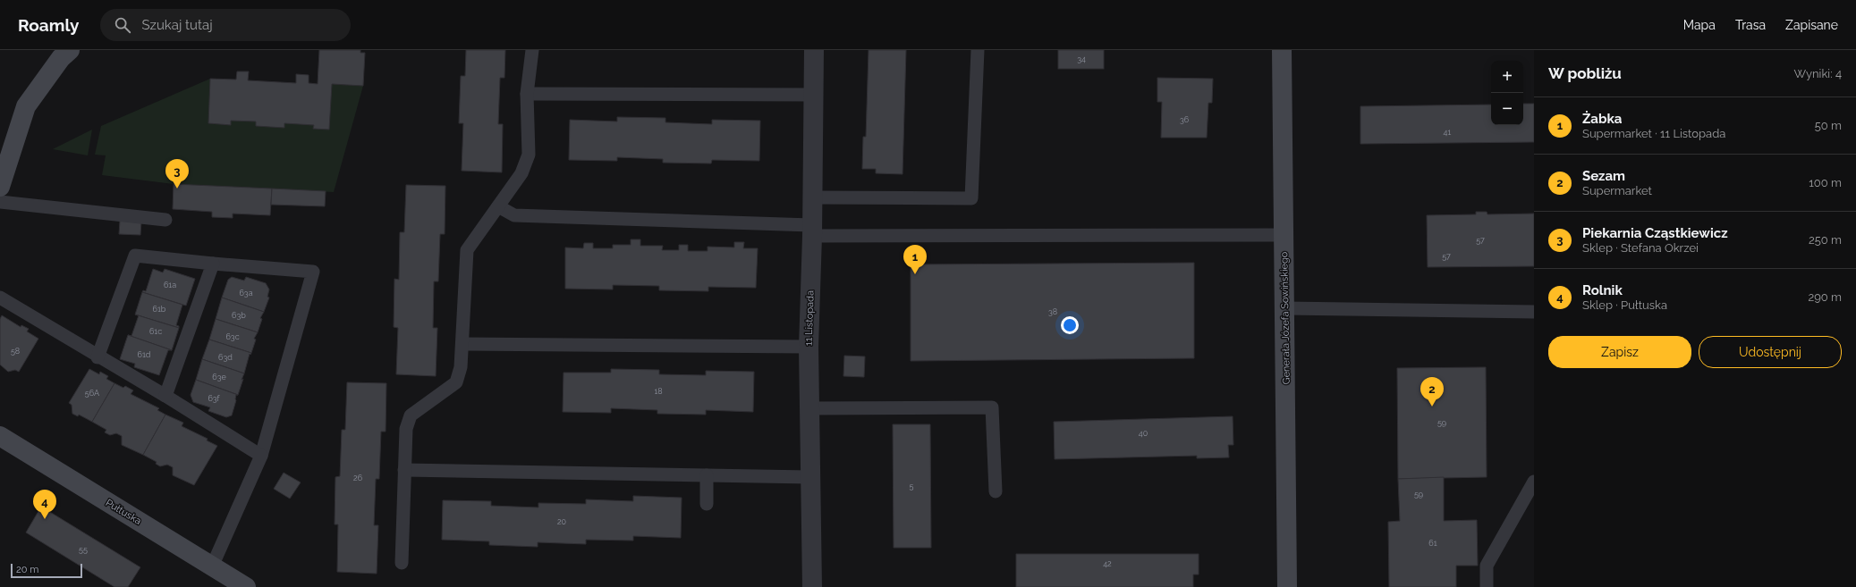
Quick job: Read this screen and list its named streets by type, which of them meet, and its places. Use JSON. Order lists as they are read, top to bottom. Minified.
{"streets":{"street":["11 Listopada","Generała Józefa Sowińskiego","Pułtuska"]},"house_numbers":["34","36","41","57","57","61a","63a","61b","38","63b","61c","63c","58","61d","63d","63e","18","56A","63f","59","40","26","5","59","20","61","55","42"],"scale_bar":"20 m","page":{"header":"Roamly","search":"Szukaj tutaj","nav":["Mapa","Trasa","Zapisane"],"heading":["W pobliżu","Wyniki: 4"],"map_buttons":["+","−"],"list":[{"mark":"1","name":"Żabka","note":"Supermarket · 11 Listopada","value":"50 m"},{"mark":"2","name":"Sezam","note":"Supermarket","value":"100 m"},{"mark":"3","name":"Piekarnia Cząstkiewicz","note":"Sklep · Stefana Okrzei","value":"250 m"},{"mark":"4","name":"Rolnik","note":"Sklep · Pułtuska","value":"290 m"}],"pins":["3","1","2","4"],"buttons":["Zapisz","Udostępnij"],"scale":"20 m"}}
